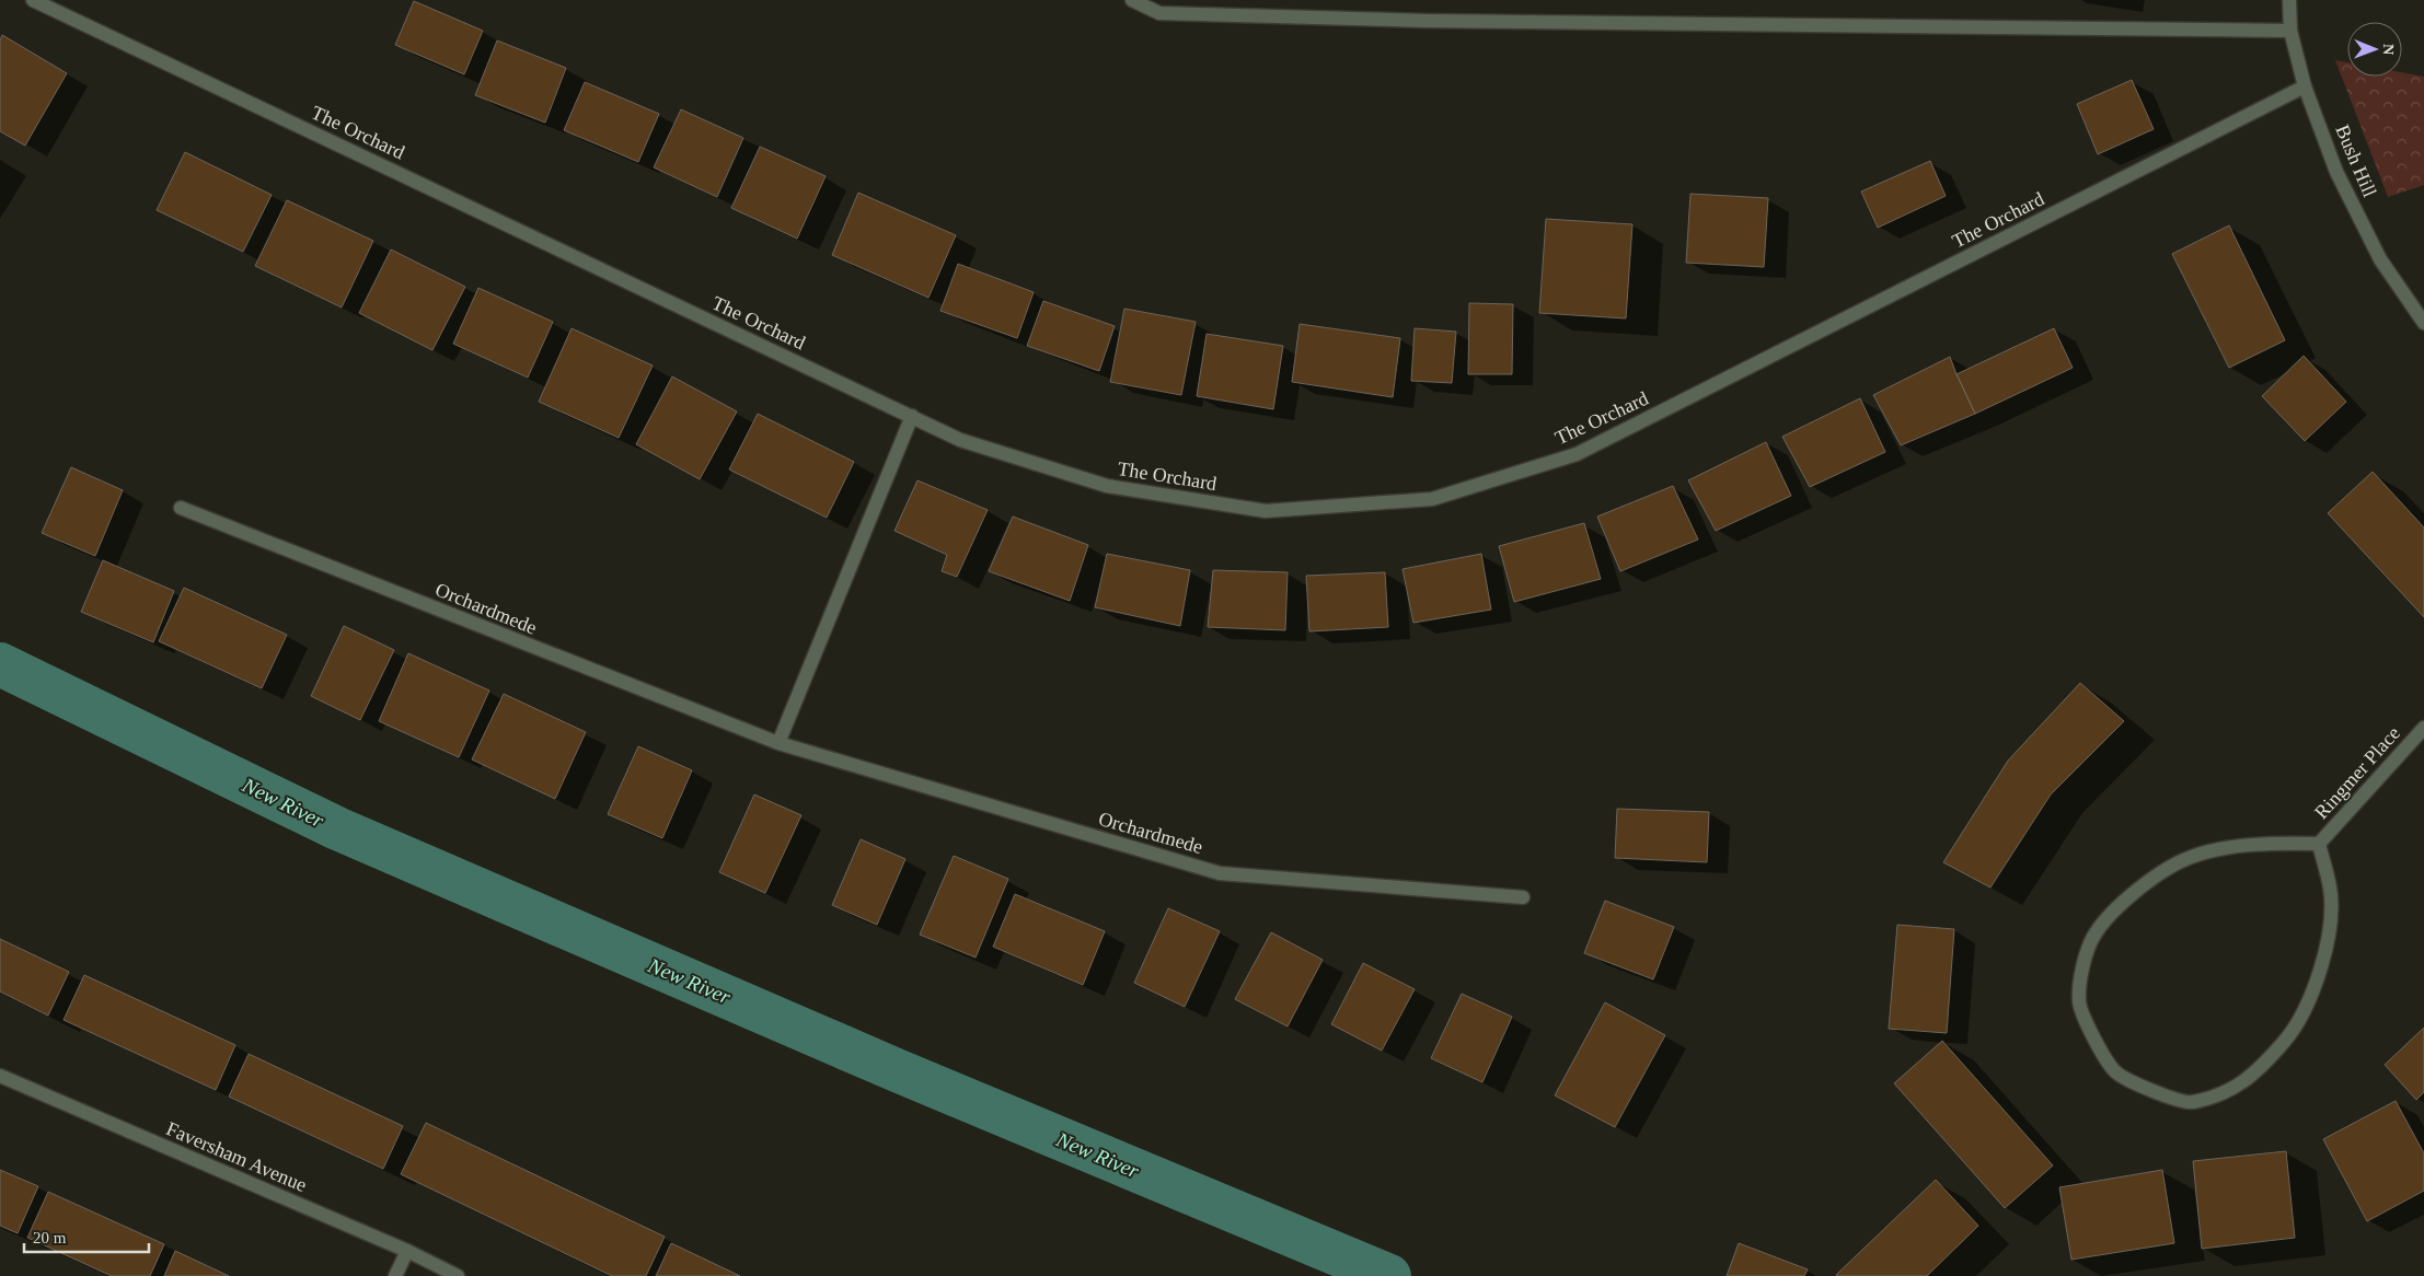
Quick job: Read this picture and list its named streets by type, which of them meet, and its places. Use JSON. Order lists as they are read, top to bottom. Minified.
{"streets":{"street":["The Orchard","Bush Hill","Orchardmede","Ringmer Place","Faversham Avenue"]},"crossings":[["The Orchard","Bush Hill"]],"water":["New River"],"scale_bar":"20 m","north":"right"}
